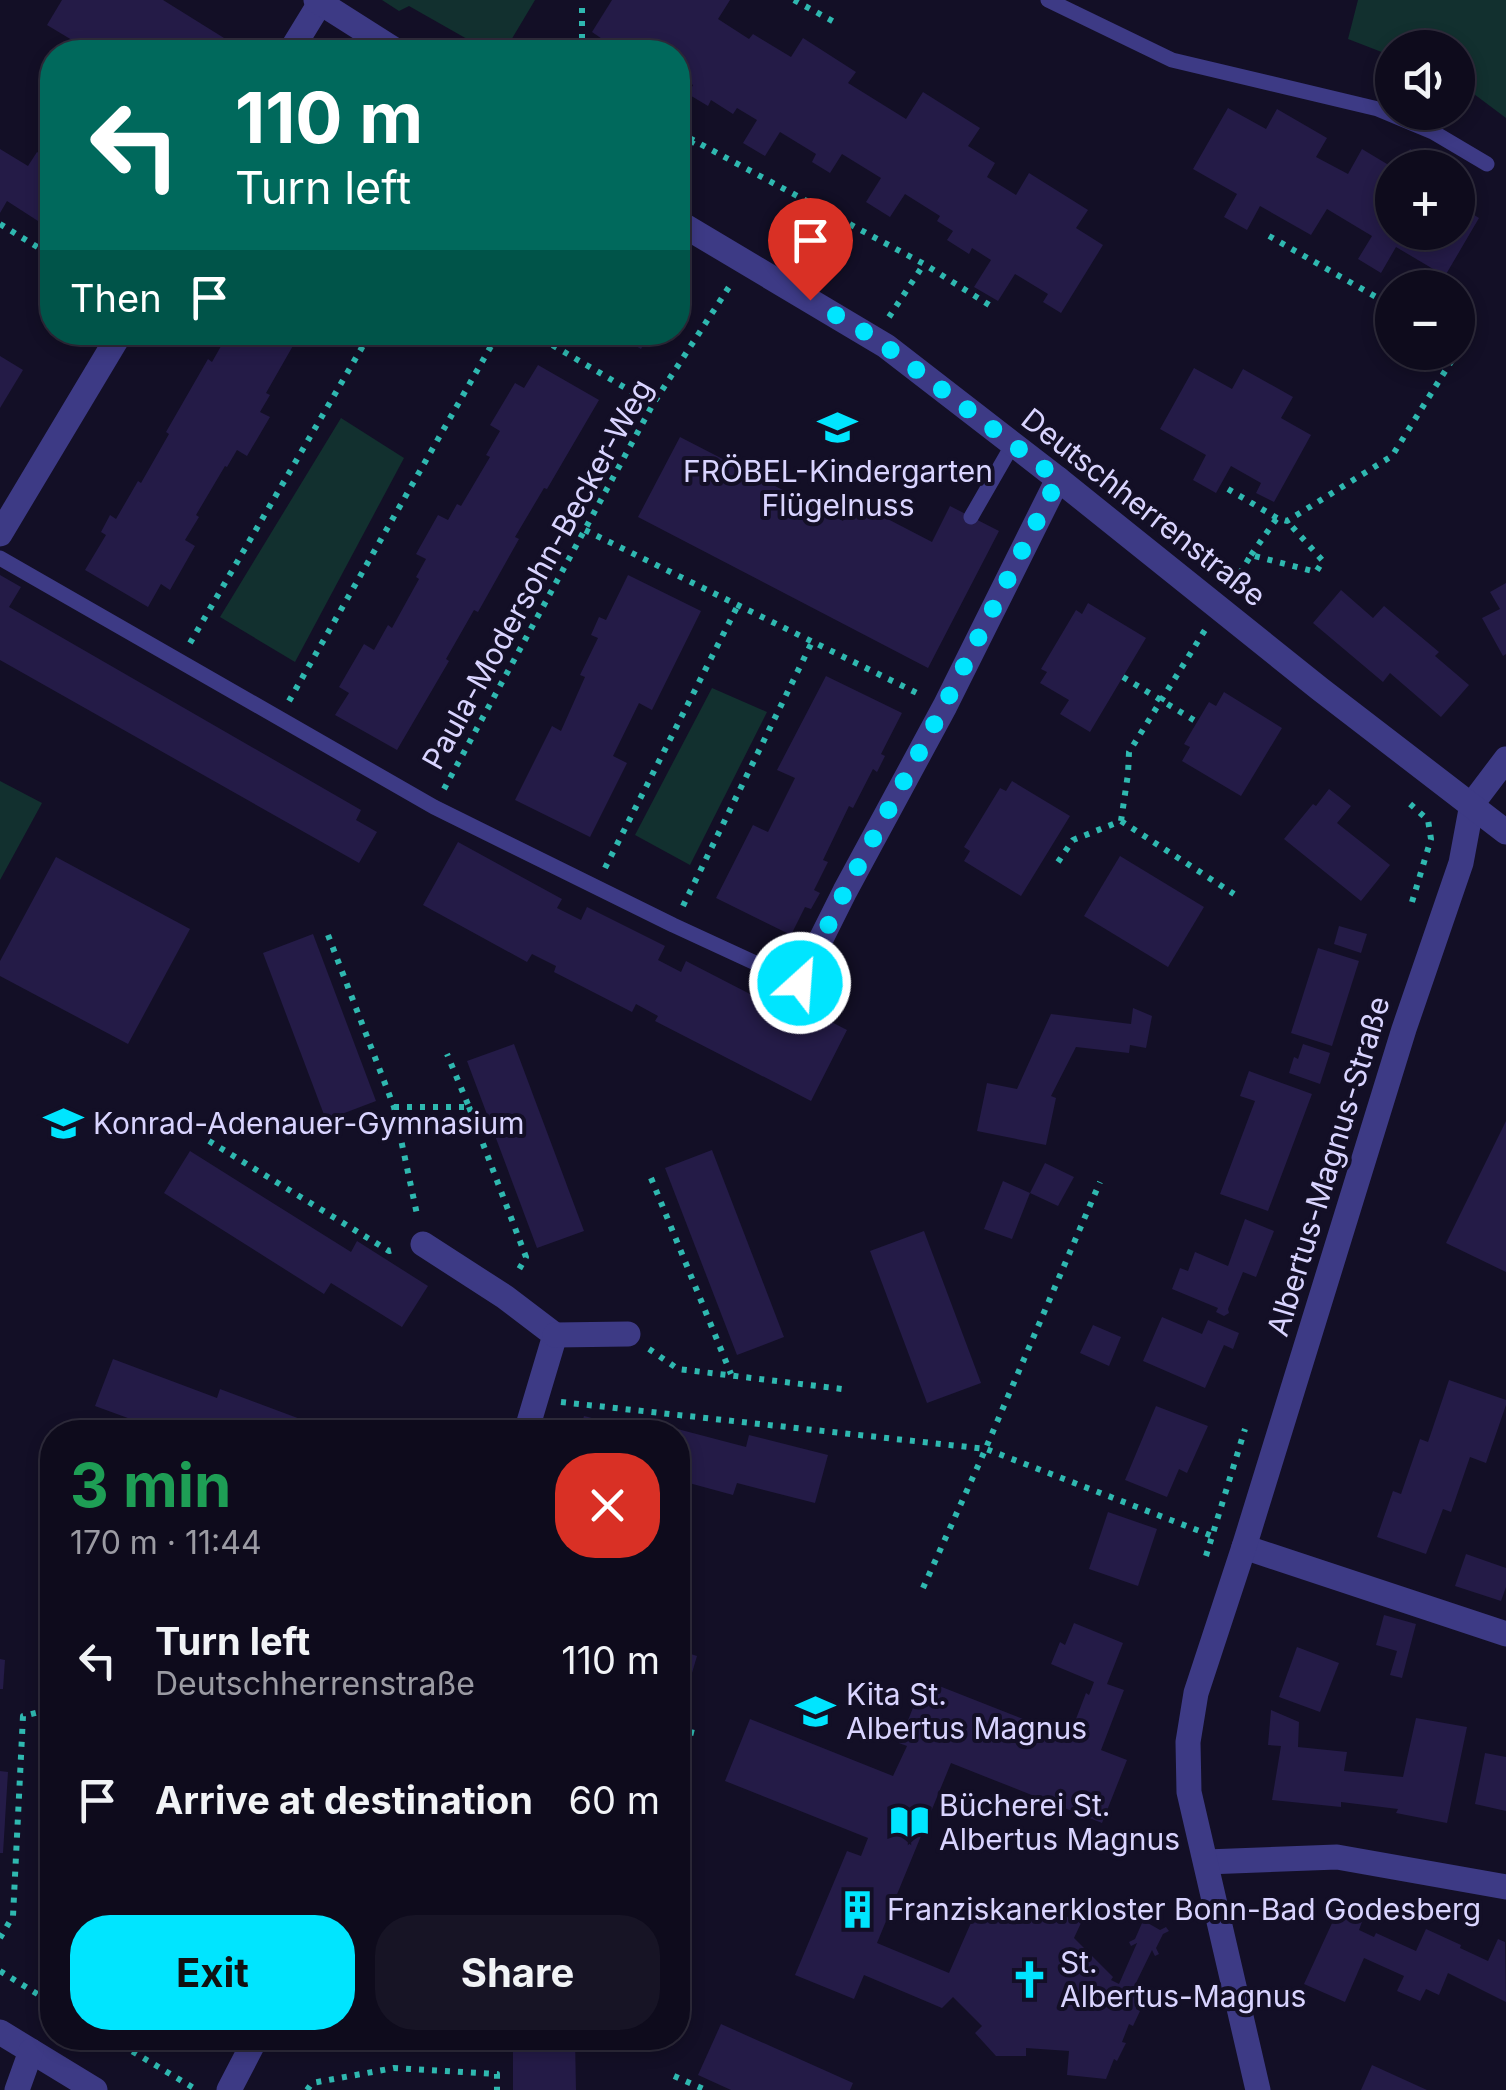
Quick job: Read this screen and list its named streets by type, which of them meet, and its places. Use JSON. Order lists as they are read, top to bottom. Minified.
{"streets":{"street":["Deutschherrenstraße","Albertus-Magnus-Straße"],"path":["Paula-Modersohn-Becker-Weg"]},"crossings":[["Deutschherrenstraße","Paula-Modersohn-Becker-Weg"],["Deutschherrenstraße","Albertus-Magnus-Straße"]],"places":{"school or university":["FRÖBEL-Kindergarten Flügelnuss","Konrad-Adenauer-Gymnasium","Kita St. Albertus Magnus"],"library":["Bücherei St. Albertus Magnus"],"building":["Franziskanerkloster Bonn-Bad Godesberg"],"church":["St. Albertus-Magnus"]},"page":{"map_buttons":["+","−"],"turn":["110 m","Turn left"],"then":"Then","heading":["3 min","170 m · 11:44"],"list":[{"name":"Turn left","note":"Deutschherrenstraße","value":"110 m"},{"name":"Arrive at destination","value":"60 m"}],"buttons":["Exit","Share"]}}
